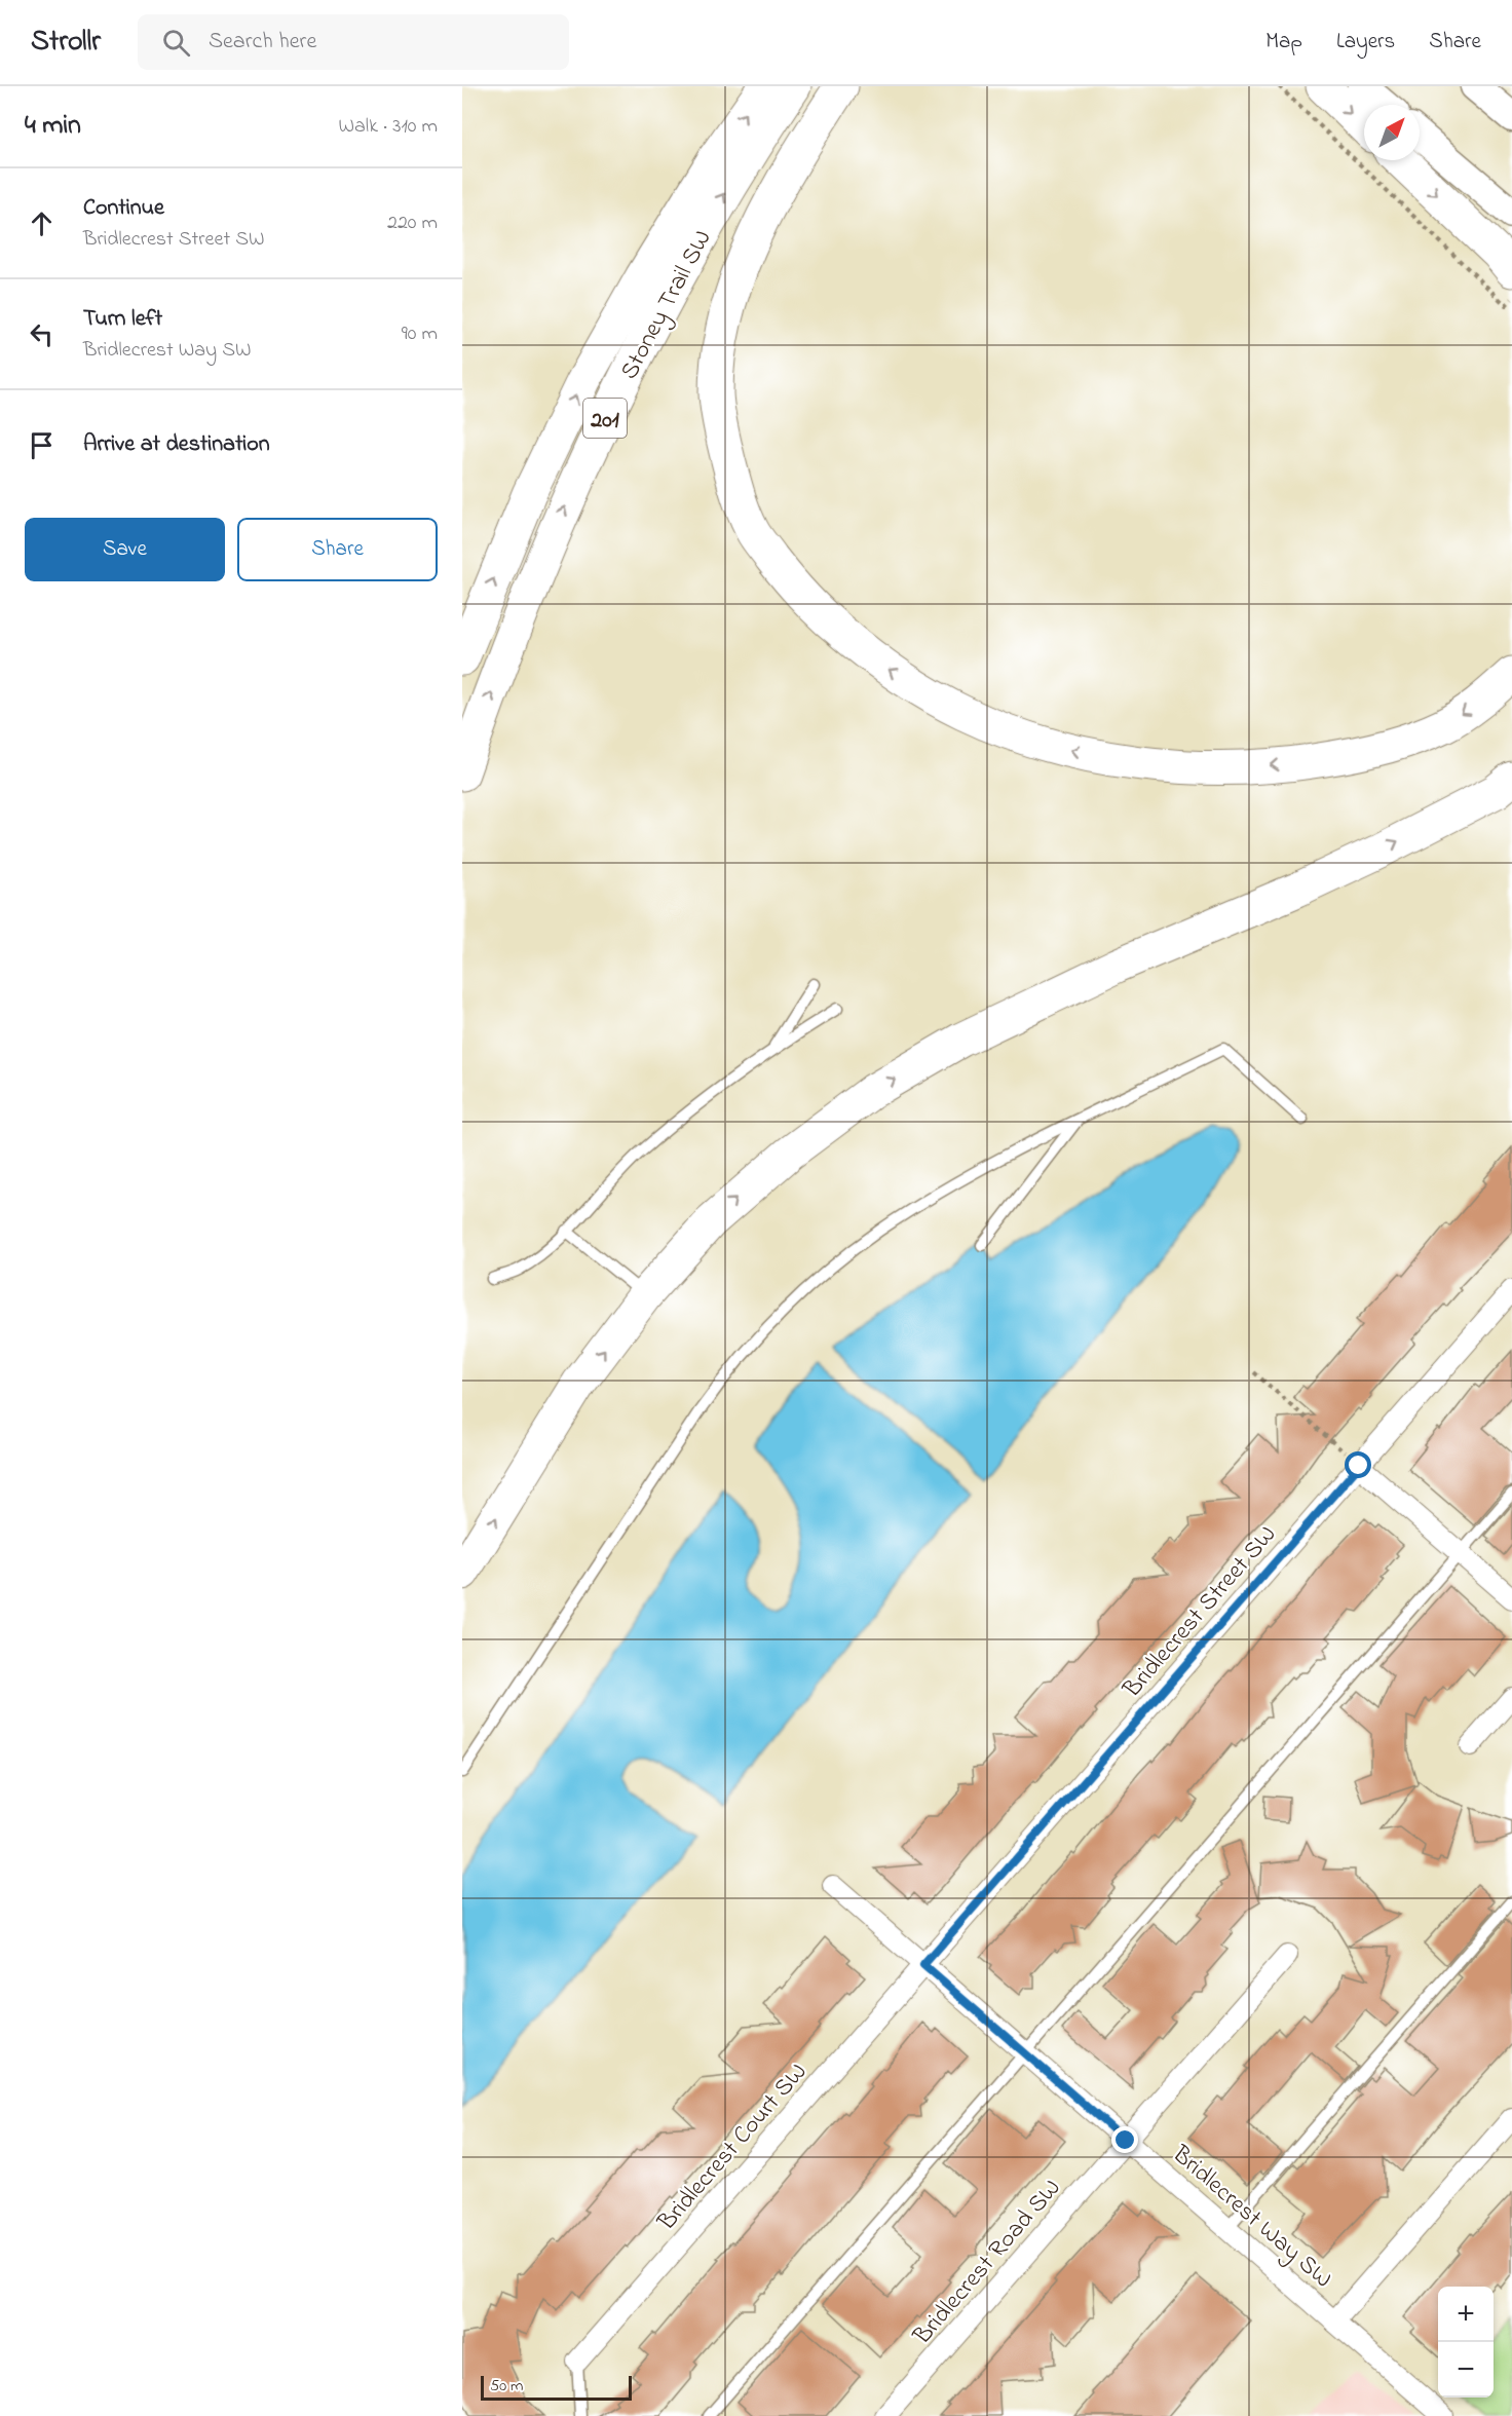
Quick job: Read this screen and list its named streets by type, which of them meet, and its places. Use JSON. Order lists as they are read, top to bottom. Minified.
{"streets":{"highway":["Stoney Trail SW","201"],"street":["Bridlecrest Street SW","Bridlecrest Court SW","Bridlecrest Way SW","Bridlecrest Road SW"]},"crossings":[["Bridlecrest Street SW","Bridlecrest Court SW"],["Bridlecrest Street SW","Bridlecrest Way SW"],["Bridlecrest Court SW","Bridlecrest Way SW"],["Bridlecrest Way SW","Bridlecrest Road SW"]],"scale_bar":"50 m","north":"top right","page":{"header":"Strollr","search":"Search here","nav":["Map","Layers","Share"],"heading":["4 min","Walk · 310 m"],"list":[["Continue","Bridlecrest Street SW","220 m"],["Turn left","Bridlecrest Way SW","90 m"],"Arrive at destination"],"buttons":["Save","Share"],"map_buttons":["+","−"],"scale":"50 m"}}
